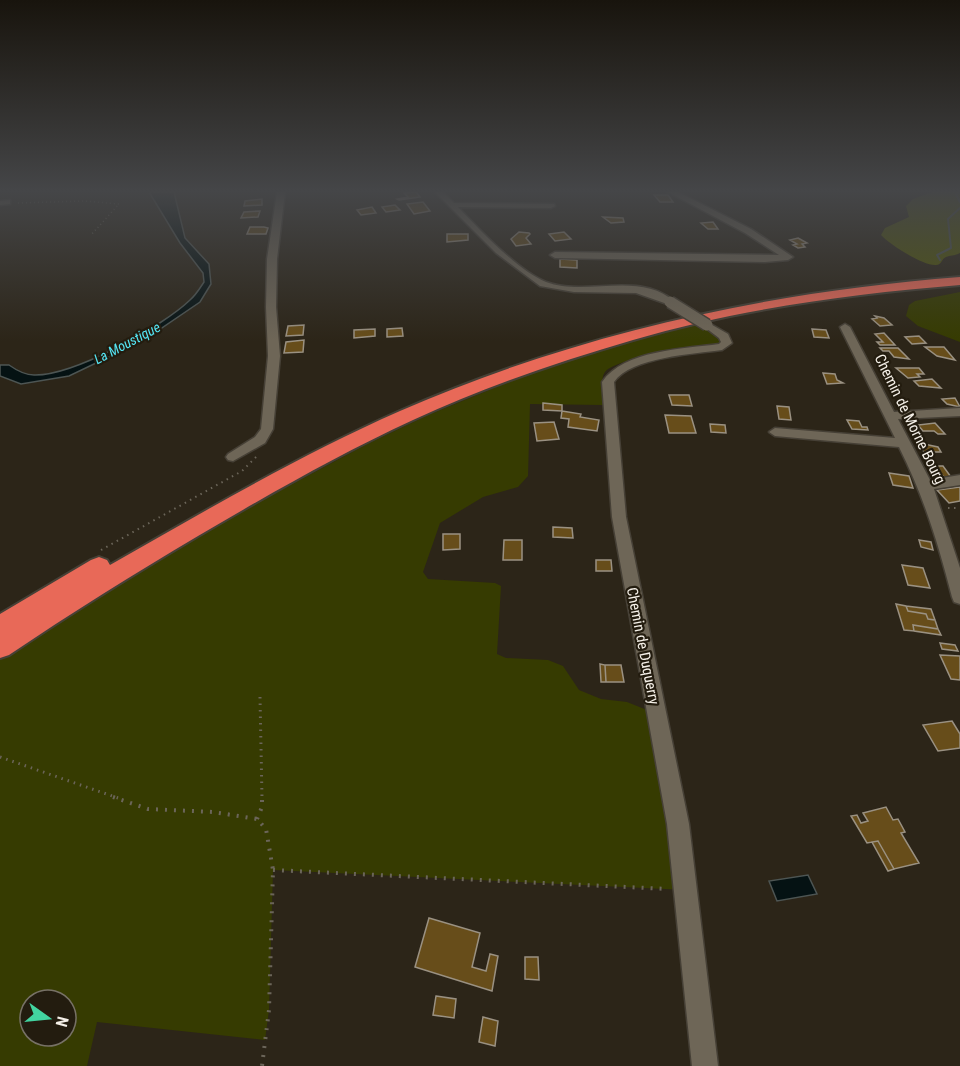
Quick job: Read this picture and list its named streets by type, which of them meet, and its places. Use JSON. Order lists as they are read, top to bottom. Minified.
{"streets":{"street":["Chemin de Morne Bourg","Chemin de Duquerry"]},"water":["La Moustique"],"north":"right"}
